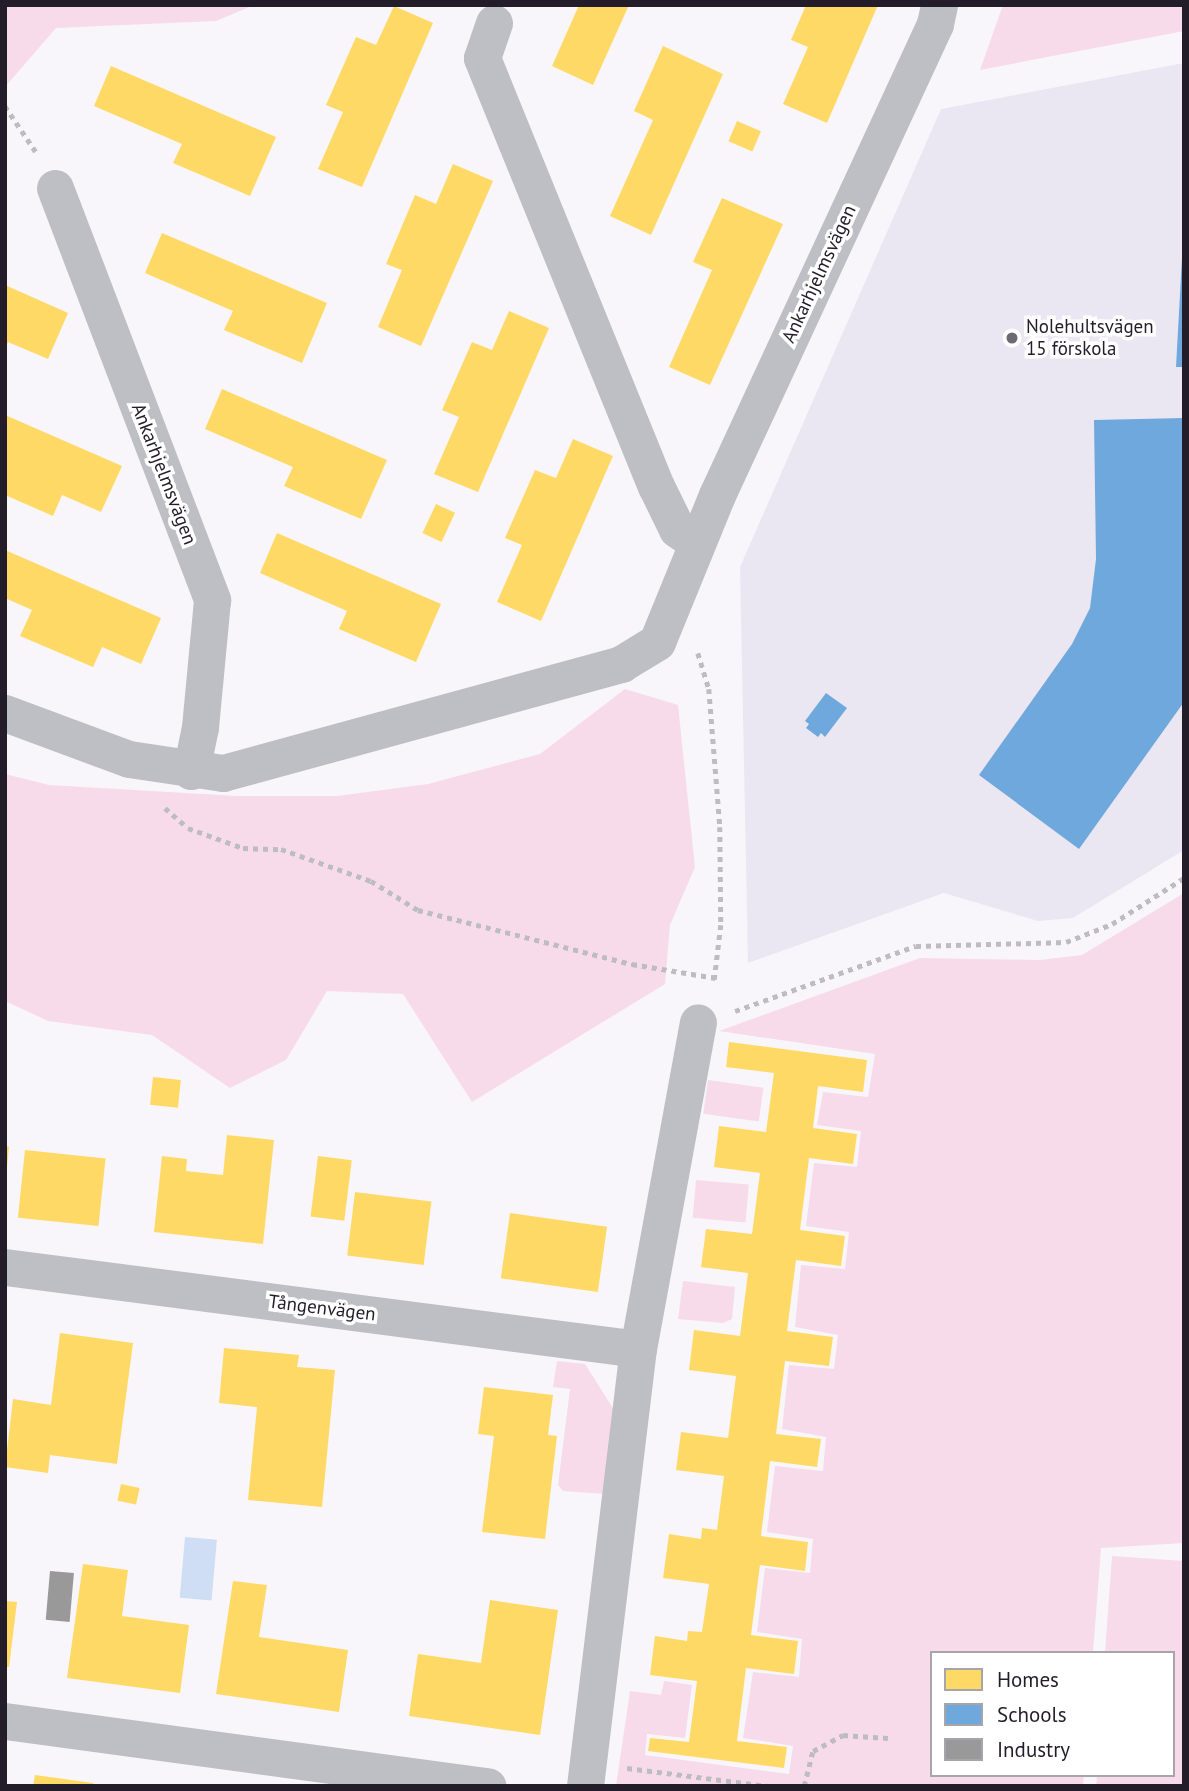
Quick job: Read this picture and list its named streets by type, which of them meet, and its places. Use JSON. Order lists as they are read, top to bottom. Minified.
{"streets":{"street":["Ankarhjelmsvägen","Tångenvägen"]},"places":["Nolehultsvägen 15 förskola"],"legend":["Homes","Schools","Industry"]}
